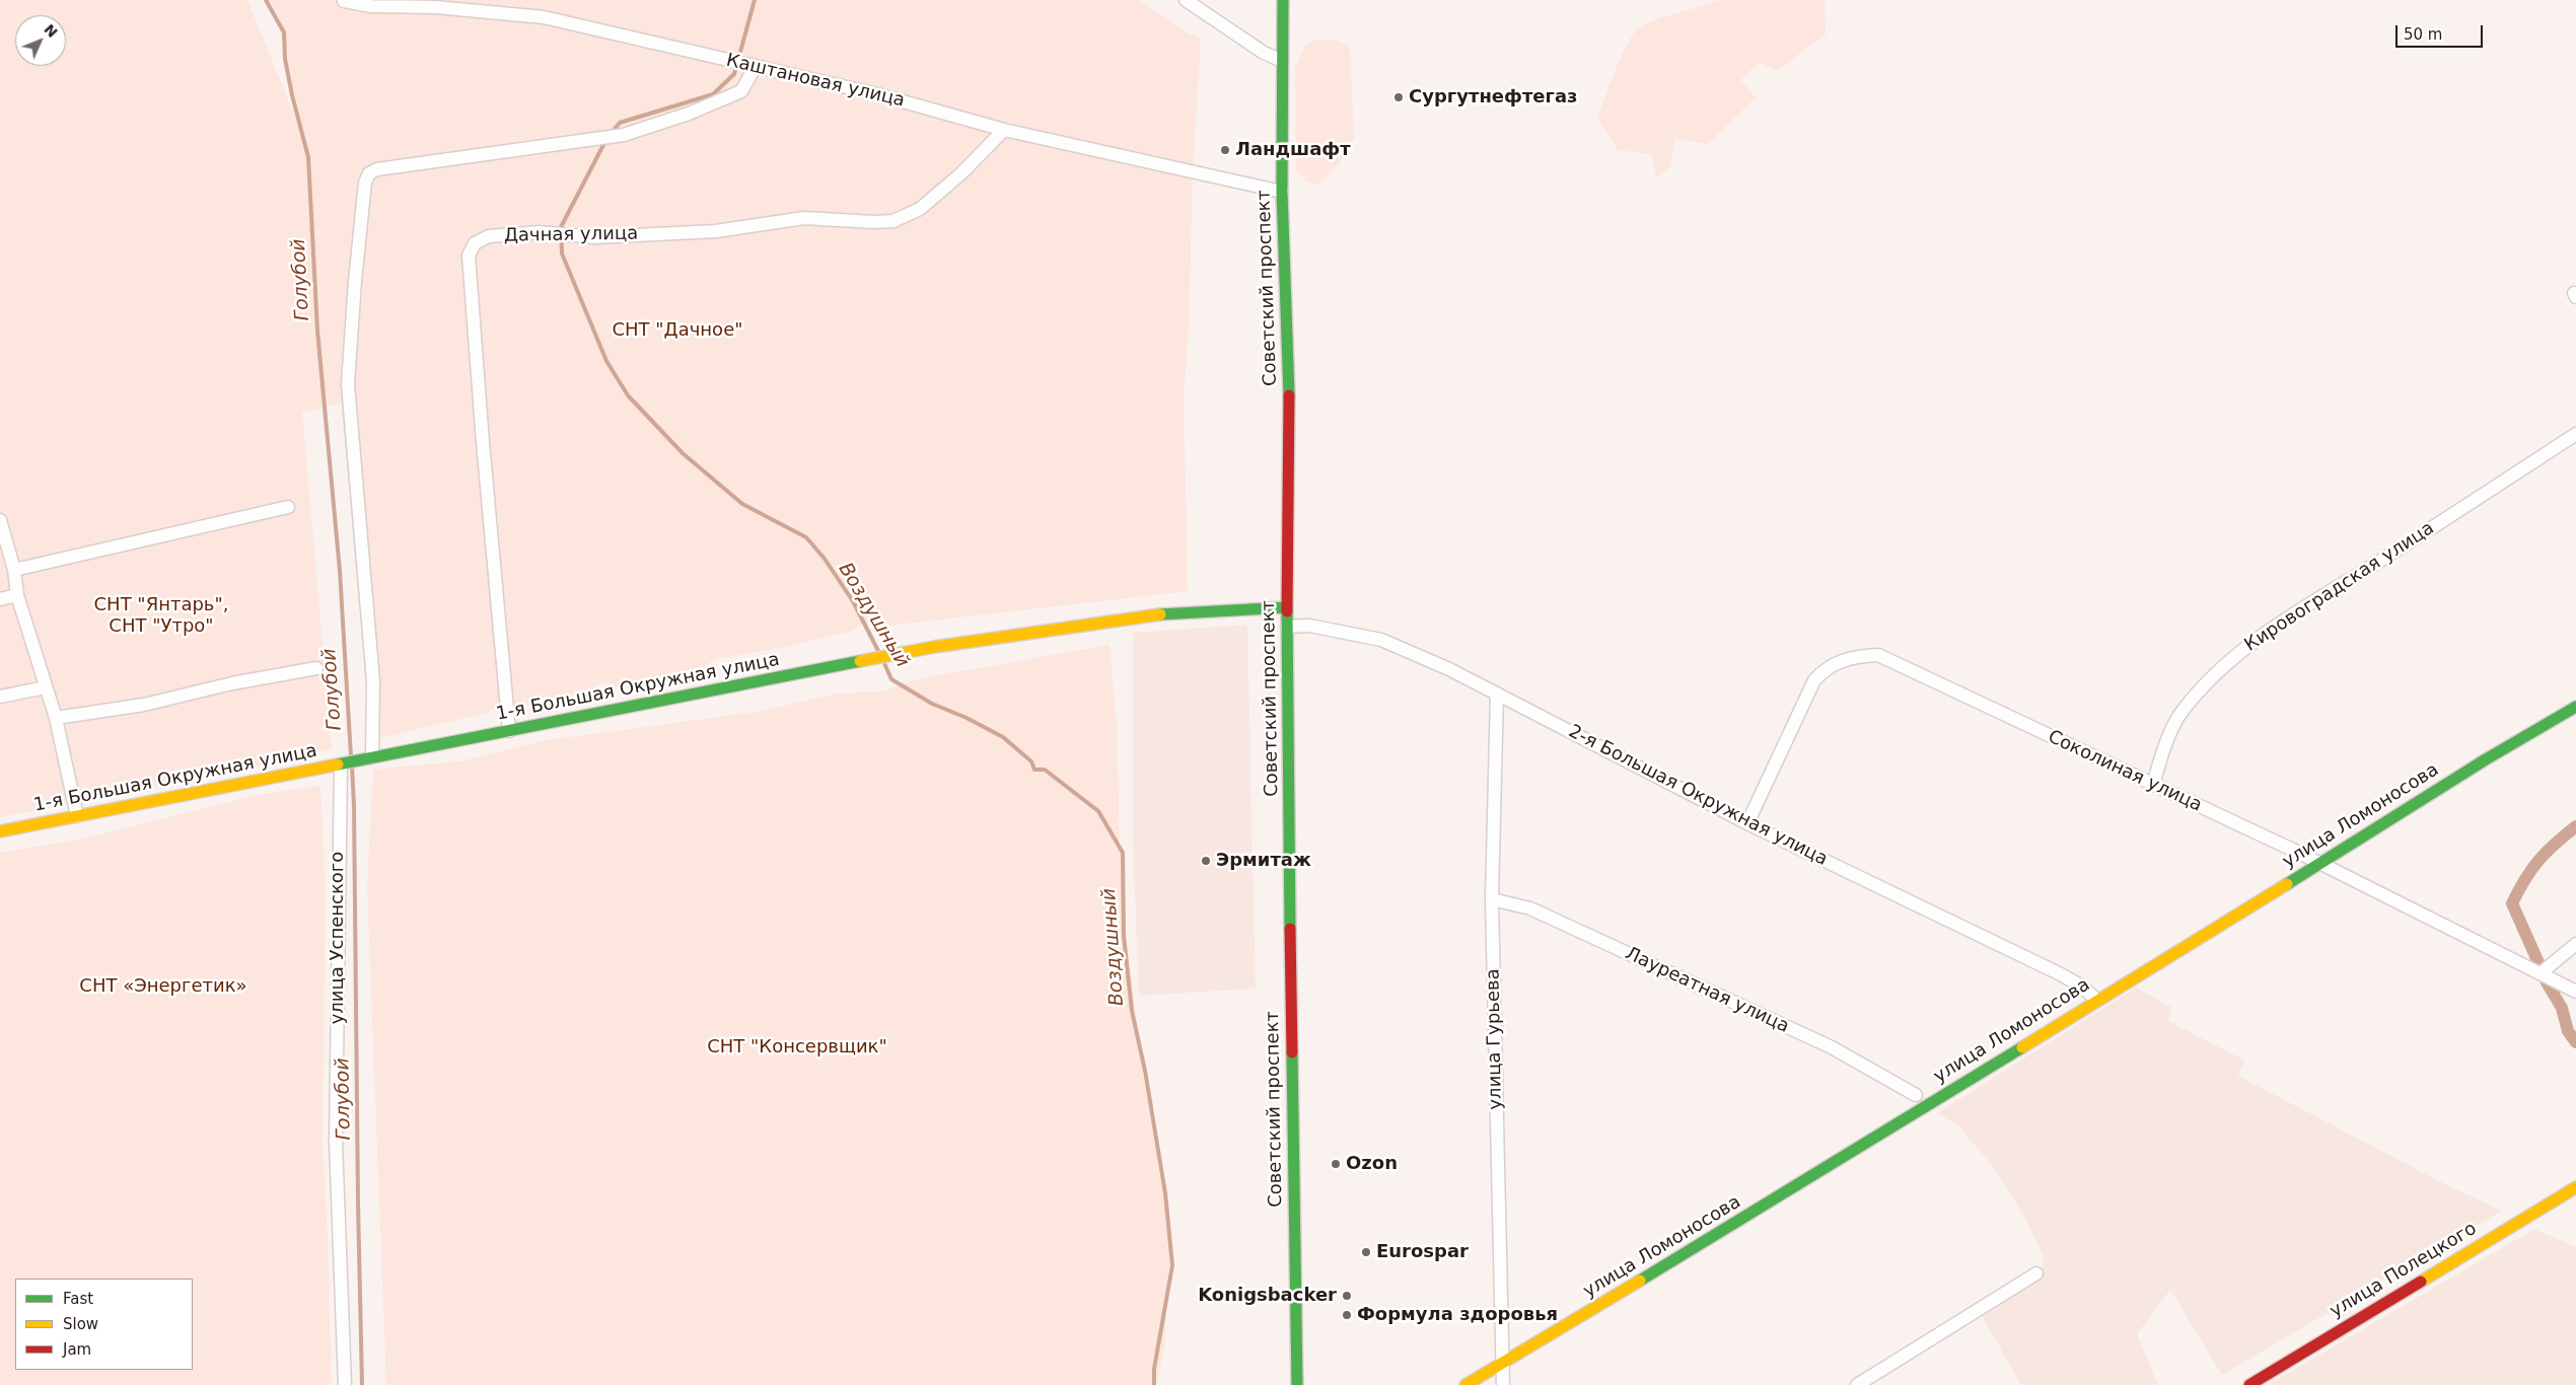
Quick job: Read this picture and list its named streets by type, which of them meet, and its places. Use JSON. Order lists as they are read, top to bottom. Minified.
{"streets":{"street":["Каштановая улица","Дачная улица","Советский проспект","Кировоградская улица","1-я Большая Окружная улица","Соколиная улица","2-я Большая Окружная улица","улица Ломоносова","улица Успенского","Лауреатная улица","улица Гурьева","улица Полецкого"]},"crossings":[["Каштановая улица","Дачная улица"],["Каштановая улица","Советский проспект"],["Дачная улица","1-я Большая Окружная улица"],["Советский проспект","1-я Большая Окружная улица"],["Советский проспект","2-я Большая Окружная улица"],["Кировоградская улица","Соколиная улица"],["1-я Большая Окружная улица","улица Успенского"],["Соколиная улица","2-я Большая Окружная улица"],["Соколиная улица","улица Ломоносова"],["2-я Большая Окружная улица","улица Ломоносова"],["2-я Большая Окружная улица","улица Гурьева"],["улица Ломоносова","улица Гурьева"],["Лауреатная улица","улица Гурьева"]],"water":["Голубой","Воздушный"],"parks":["СНТ \"Дачное\"","СНТ \"Янтарь\", СНТ \"Утро\"","СНТ «Энергетик»","СНТ \"Консервщик\""],"places":["Сургутнефтегаз","Ландшафт","Эрмитаж","Ozon","Eurospar","Konigsbacker","Формула здоровья"],"legend":["Fast","Slow","Jam"],"scale_bar":"50 m","north":"top right"}
